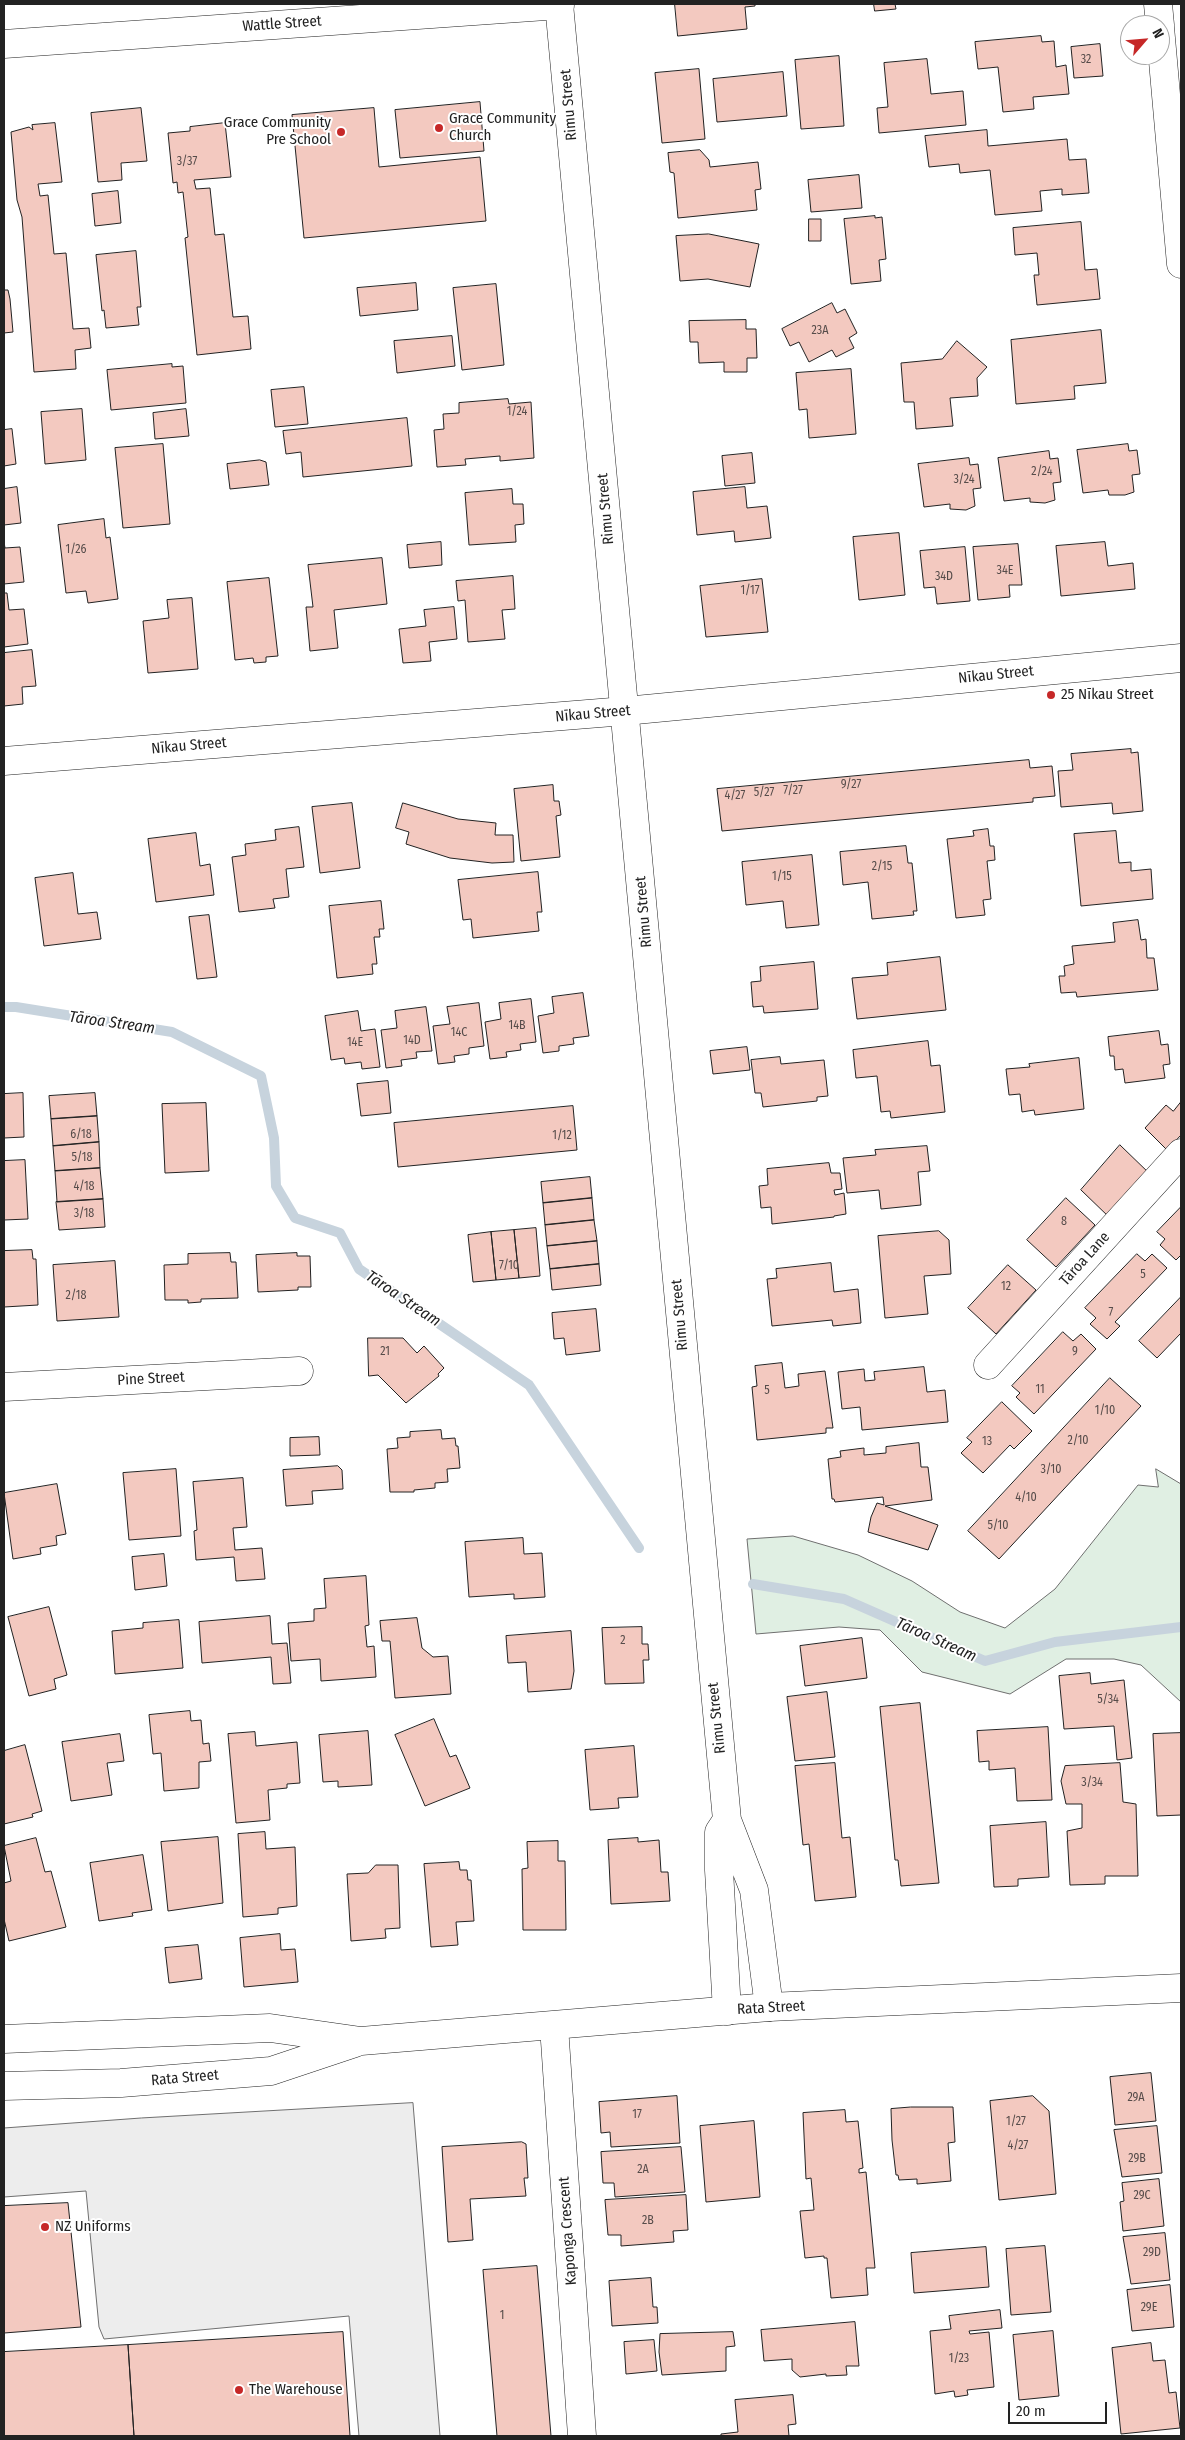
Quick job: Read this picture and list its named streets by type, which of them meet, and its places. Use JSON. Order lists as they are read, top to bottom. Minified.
{"streets":{"street":["Wattle Street","Rimu Street","Nīkau Street","Tāroa Lane","Pine Street","Rata Street","Kaponga Crescent"]},"crossings":[["Wattle Street","Rimu Street"],["Rimu Street","Nīkau Street"],["Rimu Street","Rata Street"],["Rata Street","Kaponga Crescent"]],"water":["Tāroa Stream"],"places":["Grace Community Church","Grace Community Pre School","25 Nīkau Street","NZ Uniforms","The Warehouse"],"house_numbers":["32","3/37","23A","1/24","2/24","3/24","1/26","34E","34D","1/17","9/27","7/27","5/27","4/27","2/15","1/15","14B","14C","14D","14E","6/18","1/12","5/18","4/18","3/18","8","7/10","5","12","2/18","7","21","9","11","5","1/10","2/10","13","3/10","4/10","5/10","2","5/34","3/34","29A","17","1/27","4/27","29B","2A","29C","2B","29D","29E","1","1/23"],"scale_bar":"20 m","north":"top right"}
